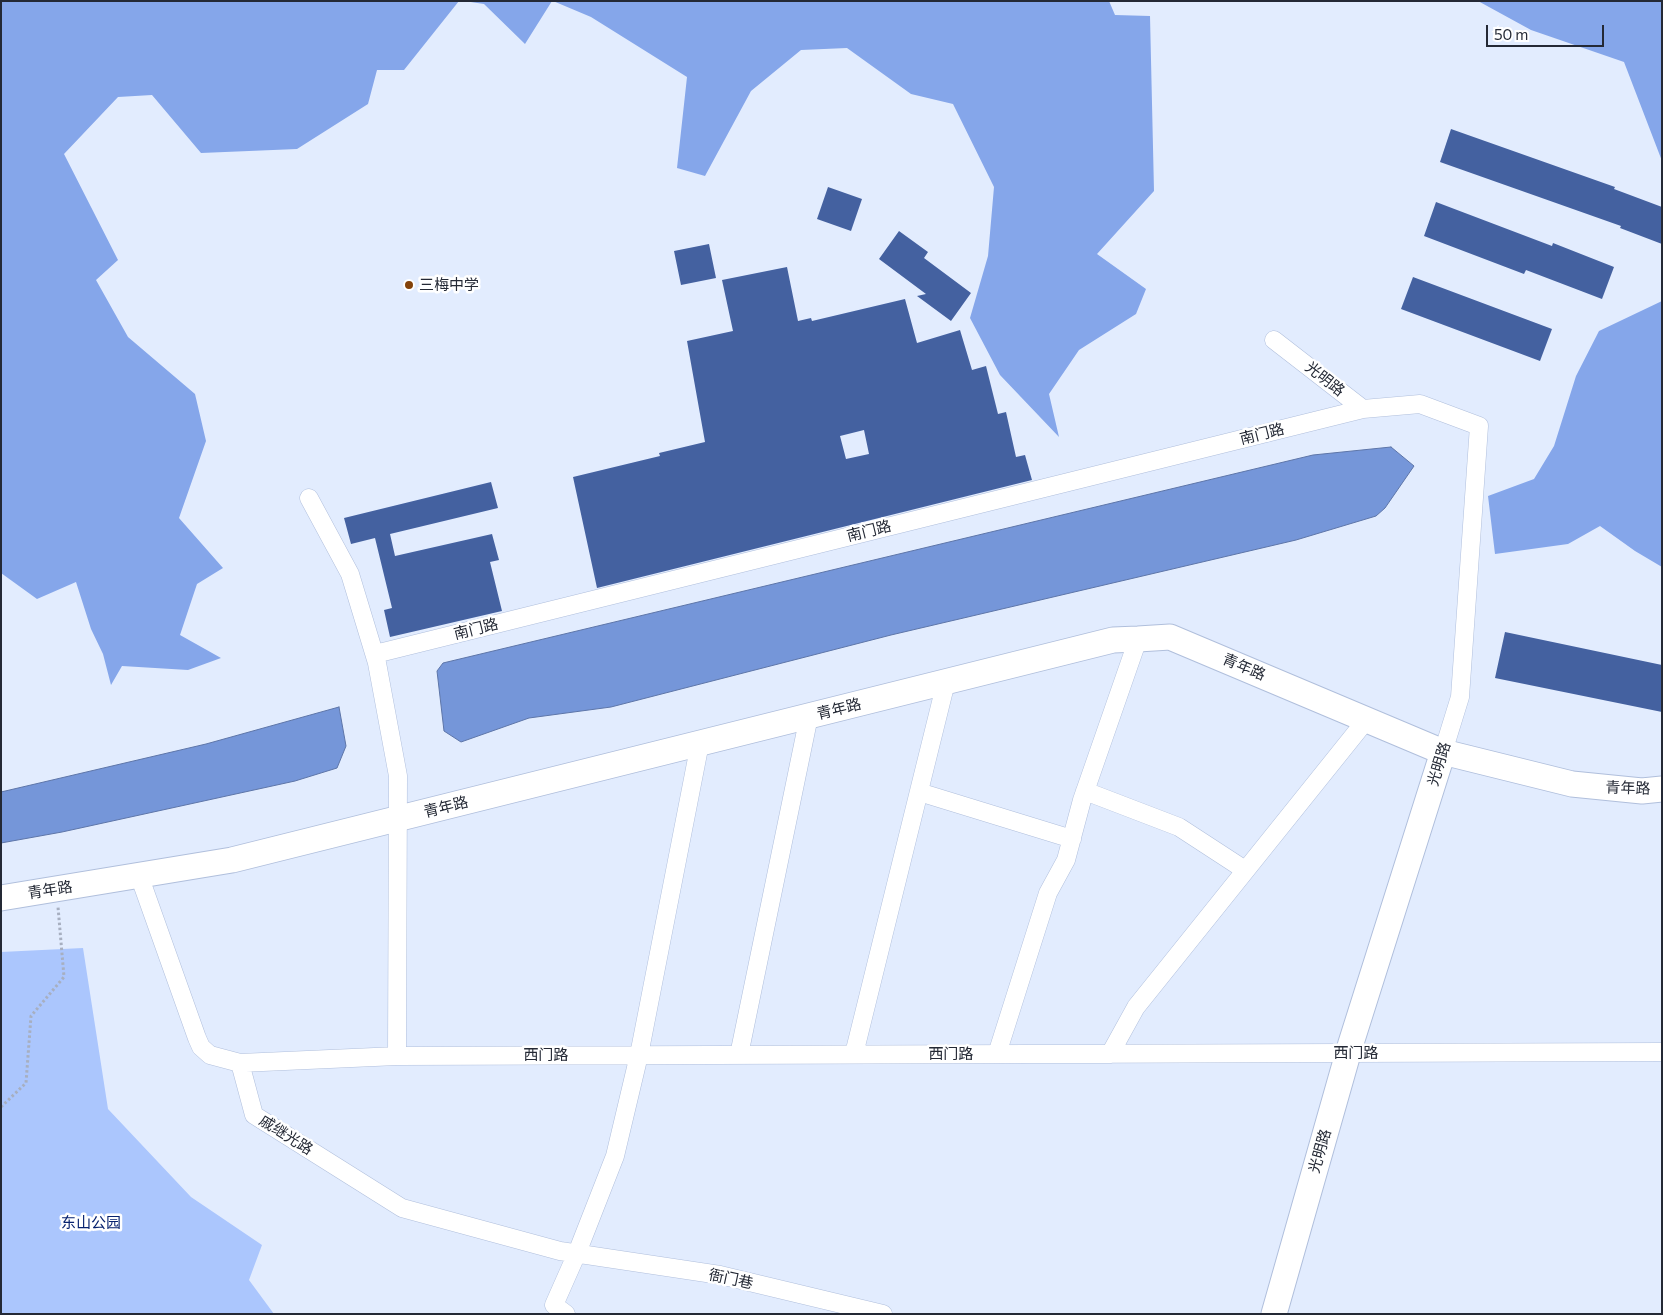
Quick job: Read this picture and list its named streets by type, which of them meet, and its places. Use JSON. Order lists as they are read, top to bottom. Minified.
{"streets":{"main road":["光明路","青年路"],"street":["南门路","西门路","戚继光路","衙门巷"]},"crossings":[["光明路","南门路"],["光明路","青年路"],["光明路","西门路"],["西门路","戚继光路"],["戚继光路","衙门巷"]],"parks":["东山公园"],"places":["三梅中学"],"scale_bar":"50 m"}
